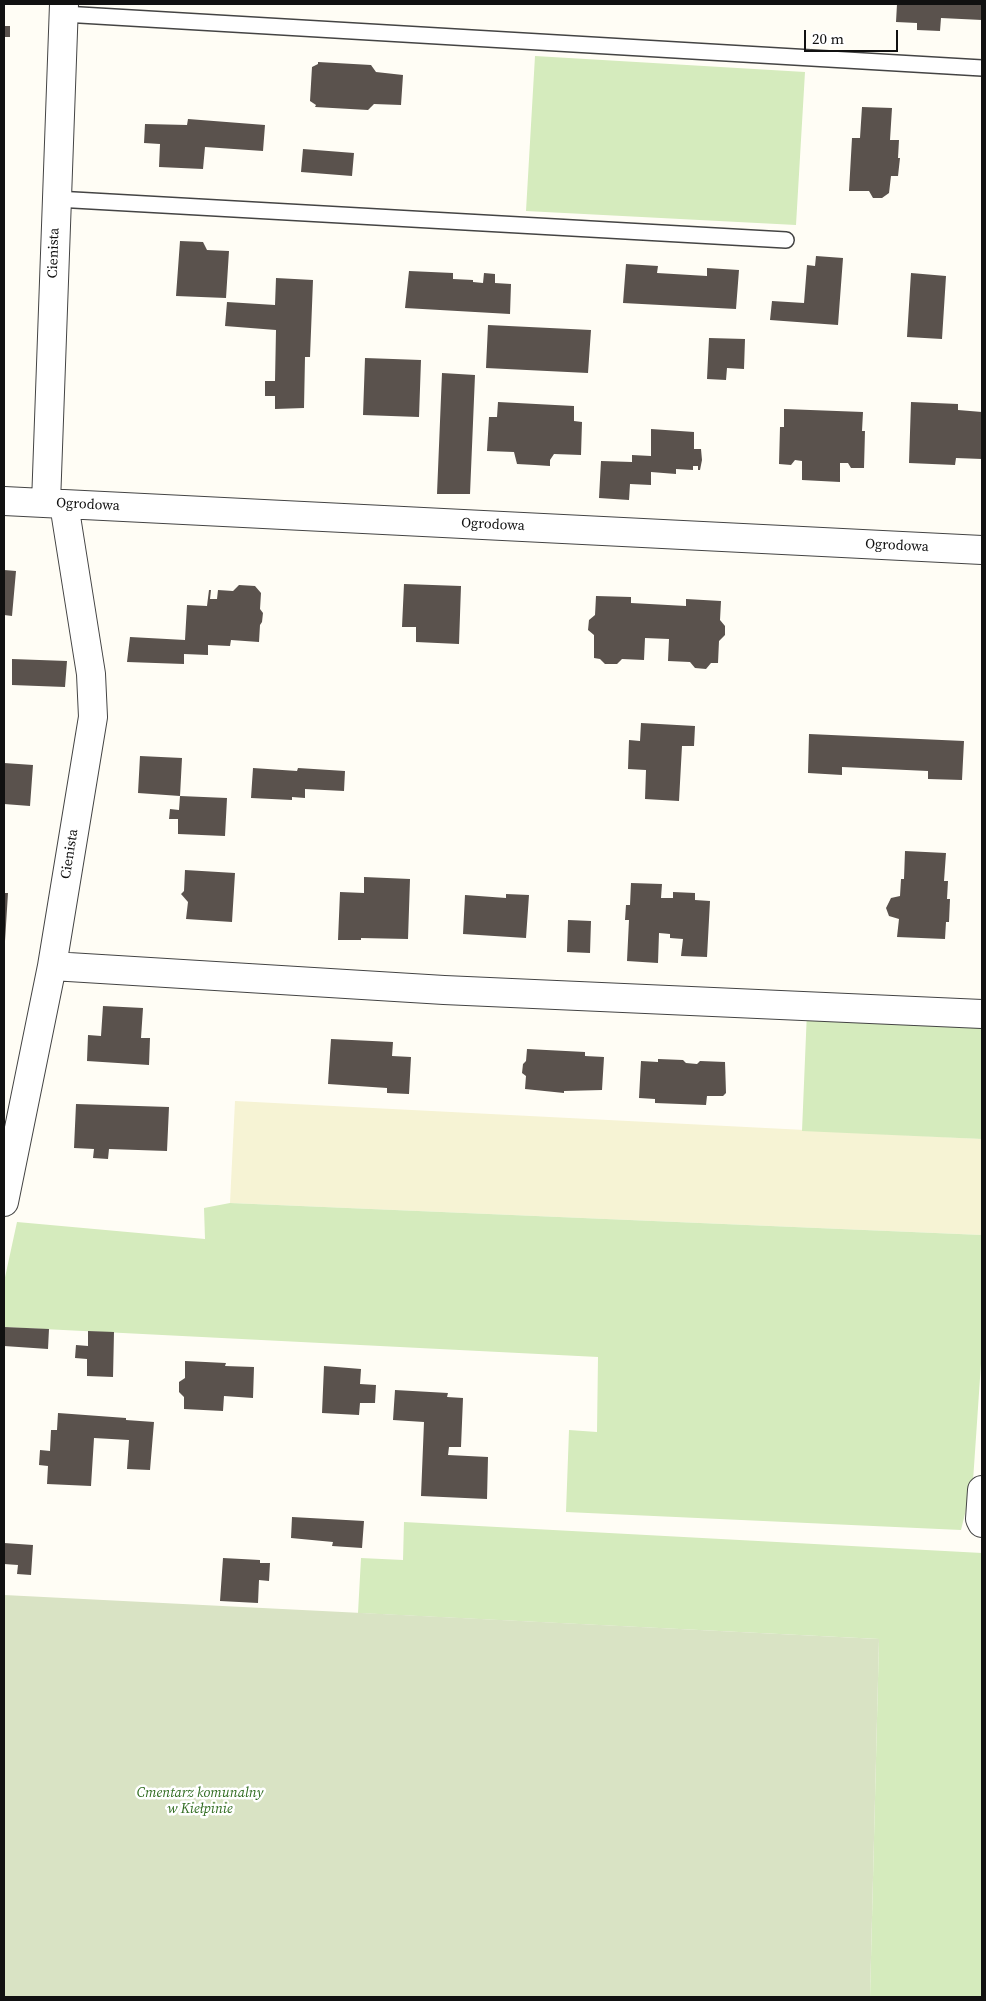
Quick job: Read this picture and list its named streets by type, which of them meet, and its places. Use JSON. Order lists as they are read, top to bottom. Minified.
{"streets":{"street":["Cienista","Ogrodowa"]},"crossings":[["Cienista","Ogrodowa"]],"parks":["Cmentarz komunalny w Kiełpinie"],"scale_bar":"20 m"}
